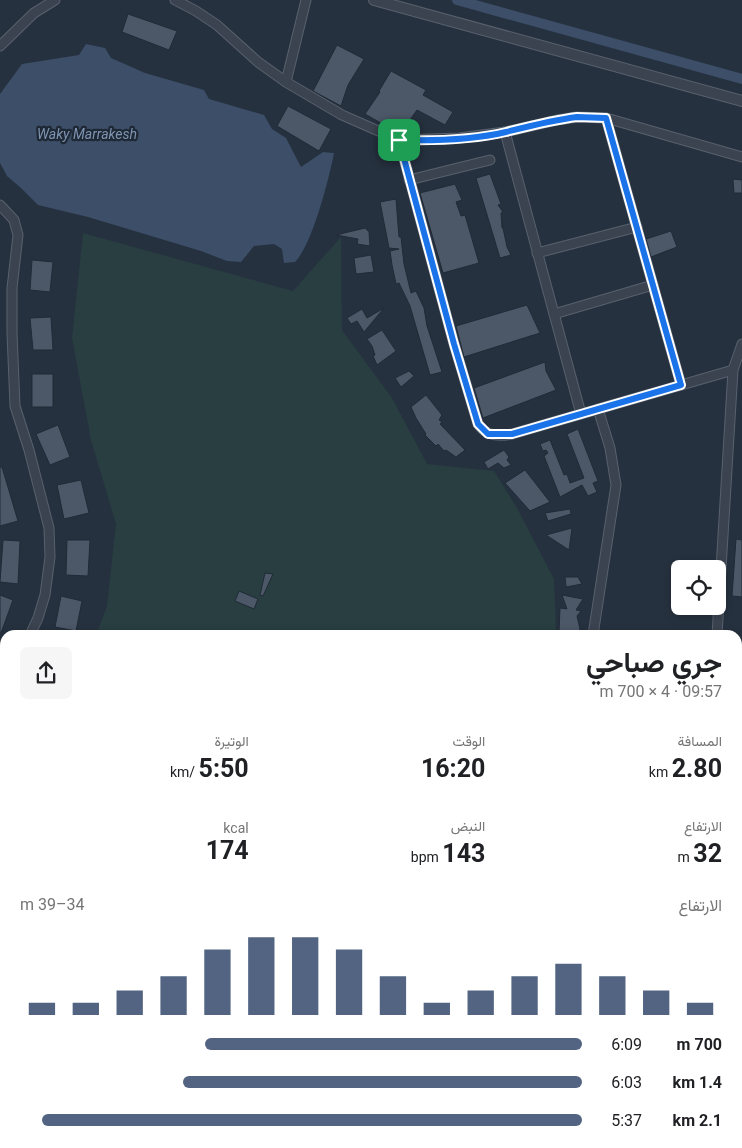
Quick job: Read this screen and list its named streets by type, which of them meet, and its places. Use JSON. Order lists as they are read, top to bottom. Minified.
{"water":["Waky Marrakesh"],"page":{"heading":["جري صباحي","09:57 · 4 × 700 m"],"stats":[["المسافة","2.80 km"],["الوقت","16:20"],["الوتيرة","5:50 /km"],["الارتفاع","32 m"],["النبض","143 bpm"],["kcal","174"]],"chart":["الارتفاع","34–39 m"],"list":[{"name":"700 m","note":"6:09"},{"name":"1.4 km","note":"6:03"},{"name":"2.1 km","note":"5:37"}]}}
